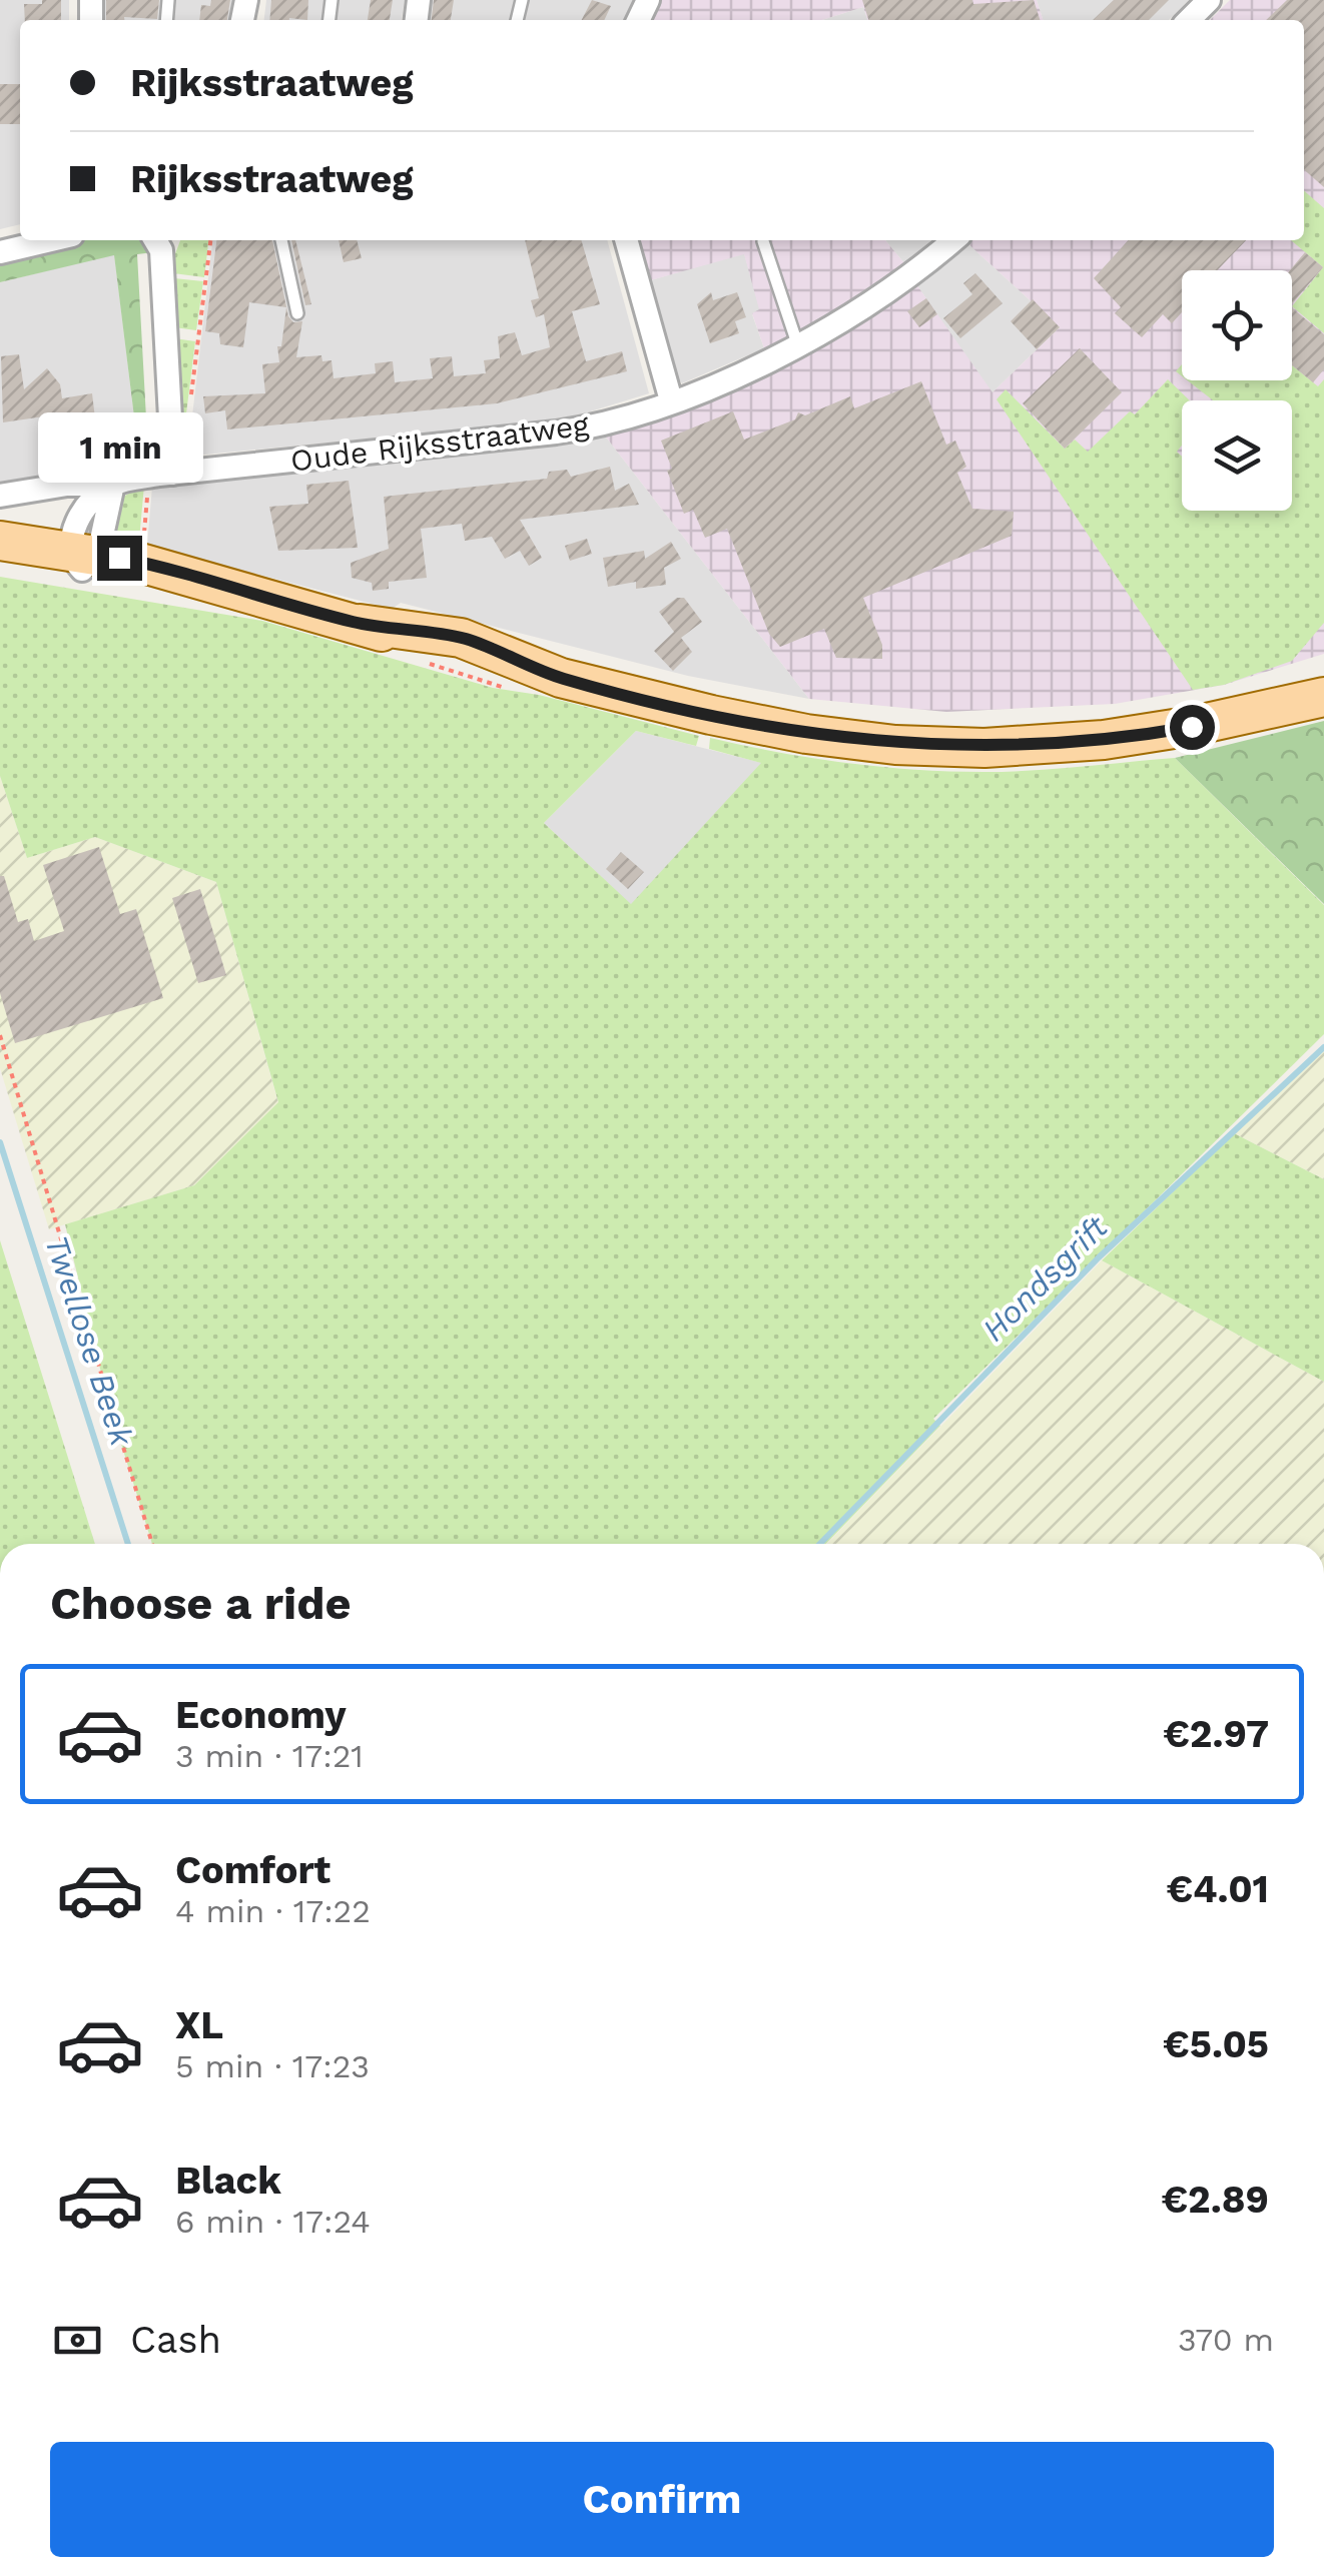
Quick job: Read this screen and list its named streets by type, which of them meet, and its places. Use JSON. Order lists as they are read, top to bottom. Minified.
{"streets":{"street":["Oude Rijksstraatweg"]},"water":["Hondsgrift","Twellose Beek"],"page":{"banner":["Rijksstraatweg","Rijksstraatweg"],"bubble":"1 min","heading":"Choose a ride","list":[{"name":"Economy","note":"3 min · 17:21","value":"€2.97"},{"name":"Comfort","note":"4 min · 17:22","value":"€4.01"},{"name":"XL","note":"5 min · 17:23","value":"€5.05"},{"name":"Black","note":"6 min · 17:24","value":"€2.89"}],"pay":["Cash","370 m"],"buttons":"Confirm"}}
